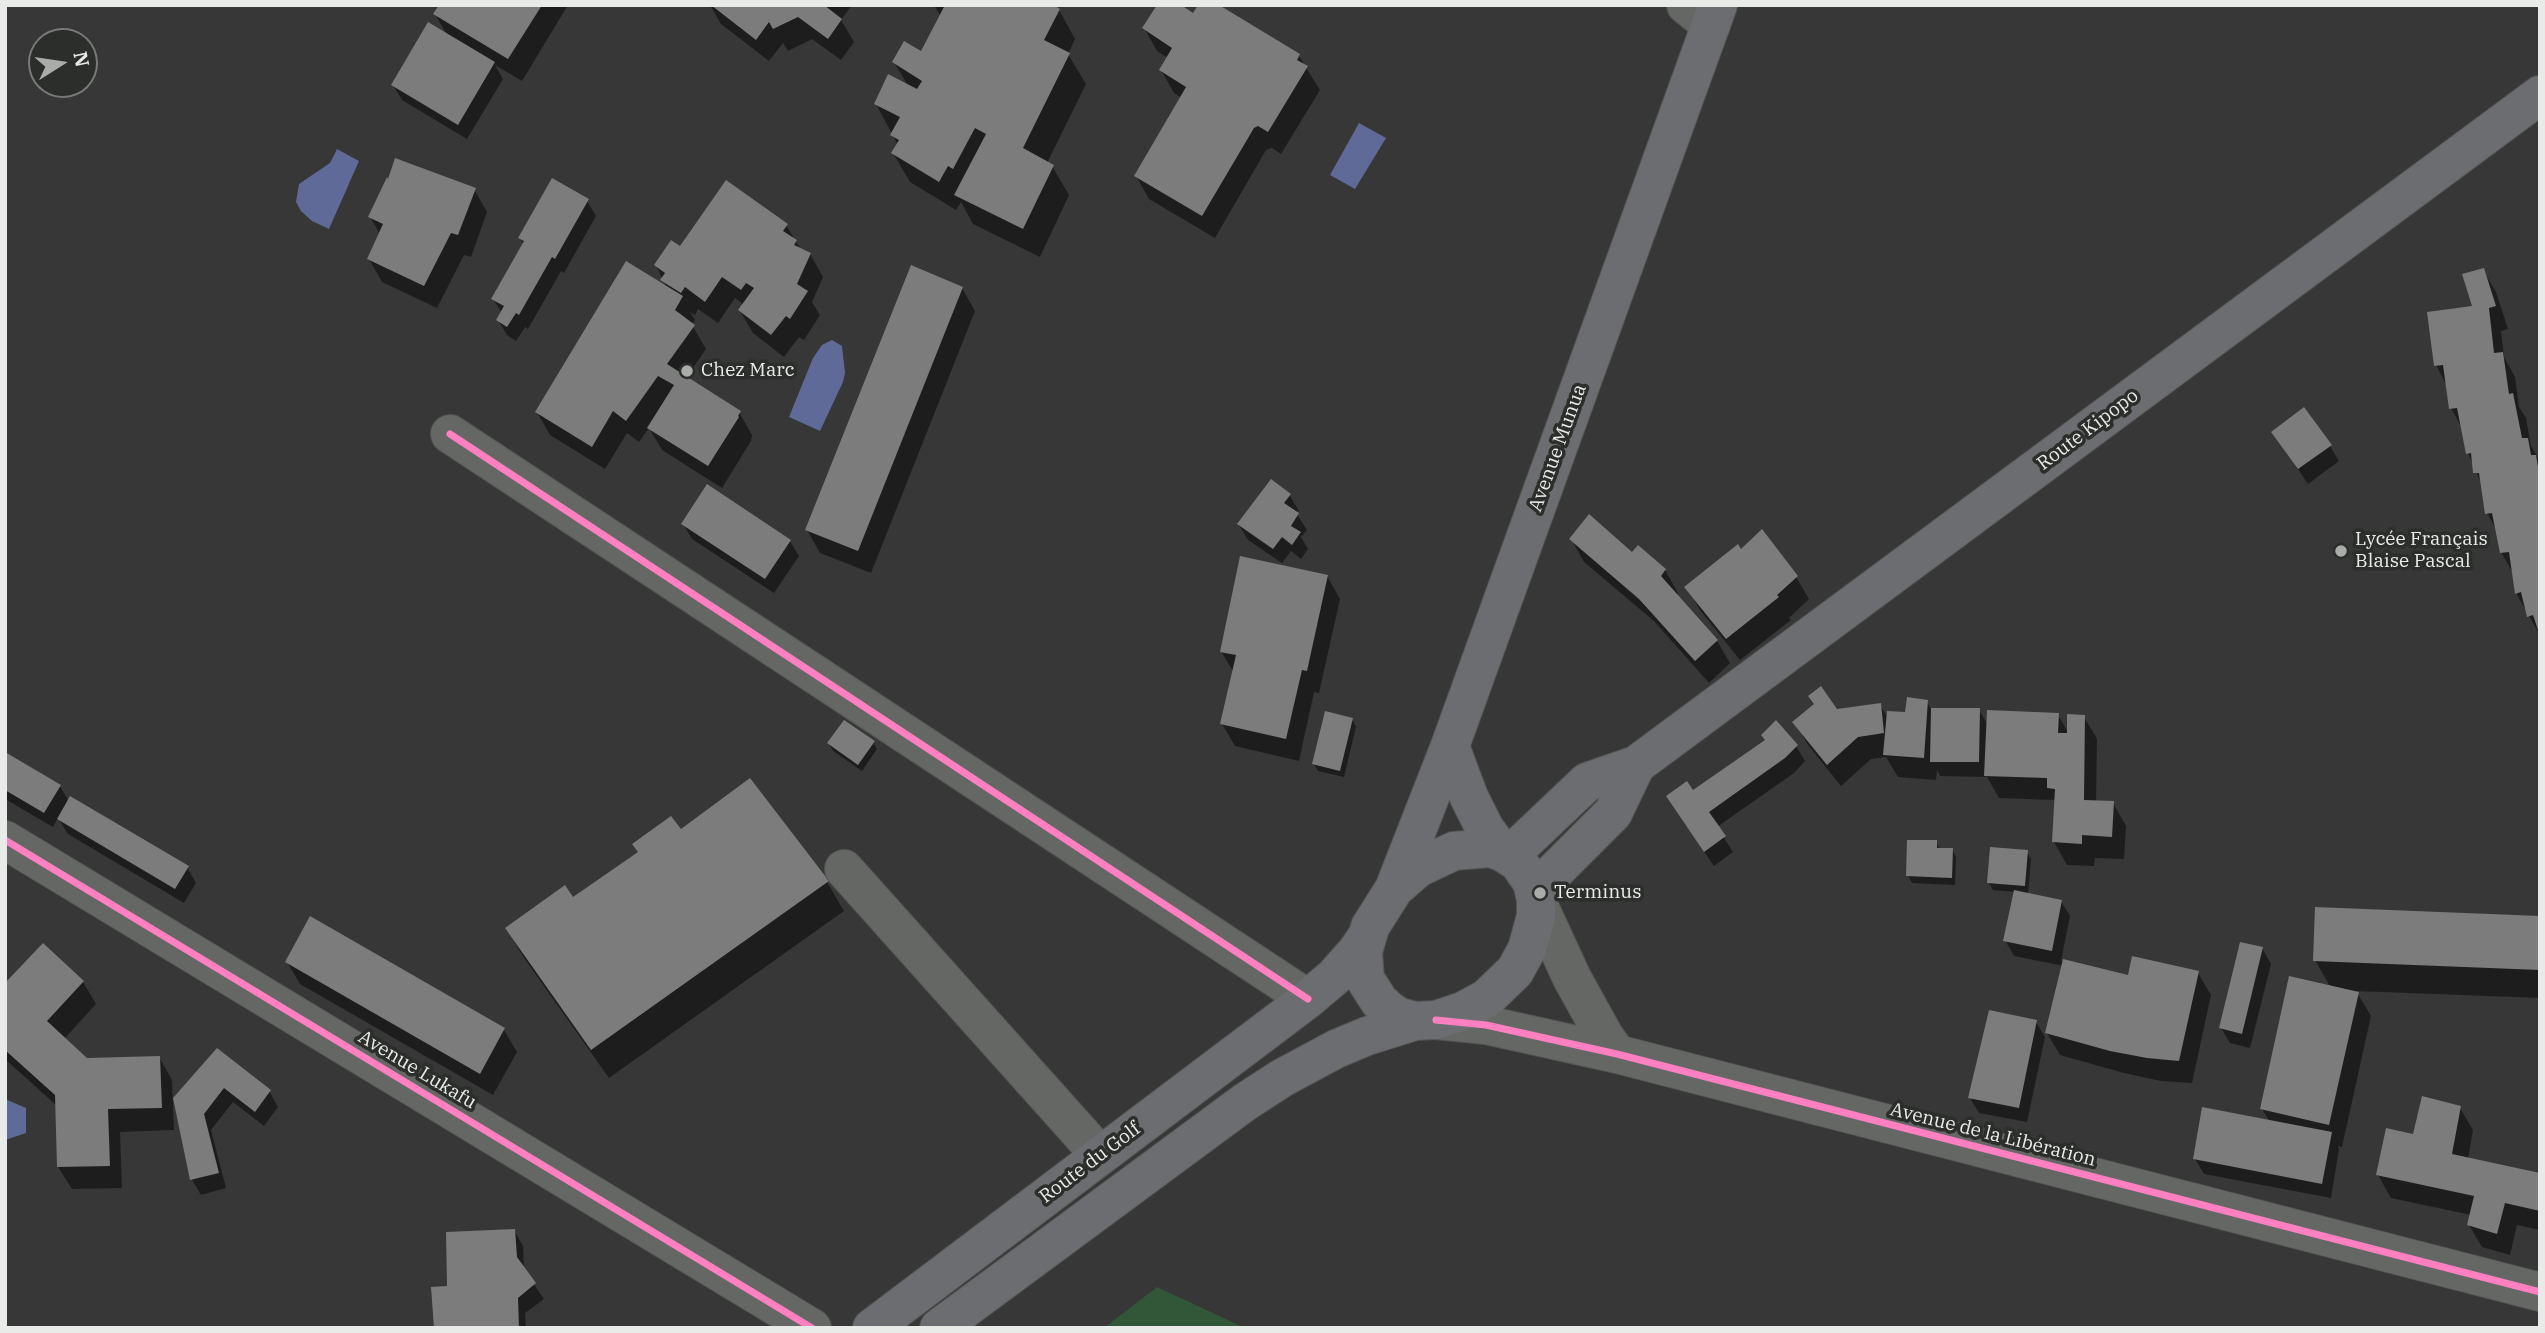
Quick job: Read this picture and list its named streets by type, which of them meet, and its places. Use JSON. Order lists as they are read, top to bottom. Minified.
{"streets":{"main road":["Route Kipopo","Avenue Munua","Route du Golf"],"street":["Avenue Lukafu","Avenue de la Libération"]},"crossings":[["Route Kipopo","Avenue Munua"],["Route Kipopo","Avenue de la Libération"],["Avenue Munua","Avenue de la Libération"]],"places":["Chez Marc","Lycée Français Blaise Pascal","Terminus"],"north":"right"}
